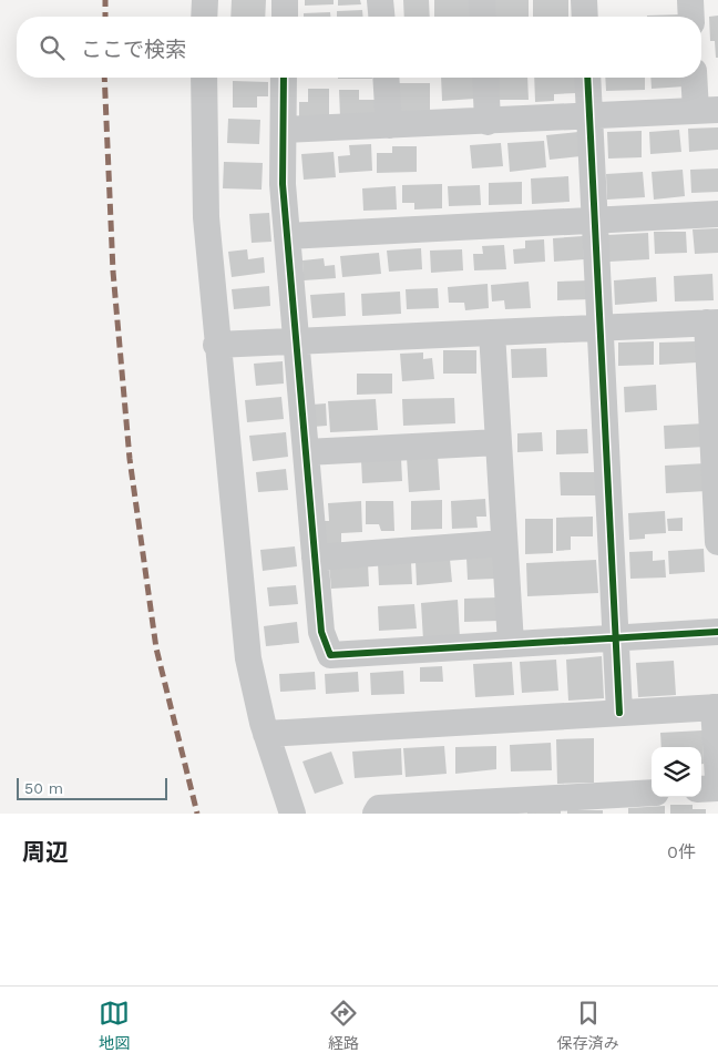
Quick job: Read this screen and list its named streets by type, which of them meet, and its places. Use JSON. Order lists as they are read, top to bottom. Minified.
{"scale_bar":"50 m","page":{"search":"ここで検索","scale":"50 m","heading":["周辺","0件"],"nav":["地図","経路","保存済み"]}}
